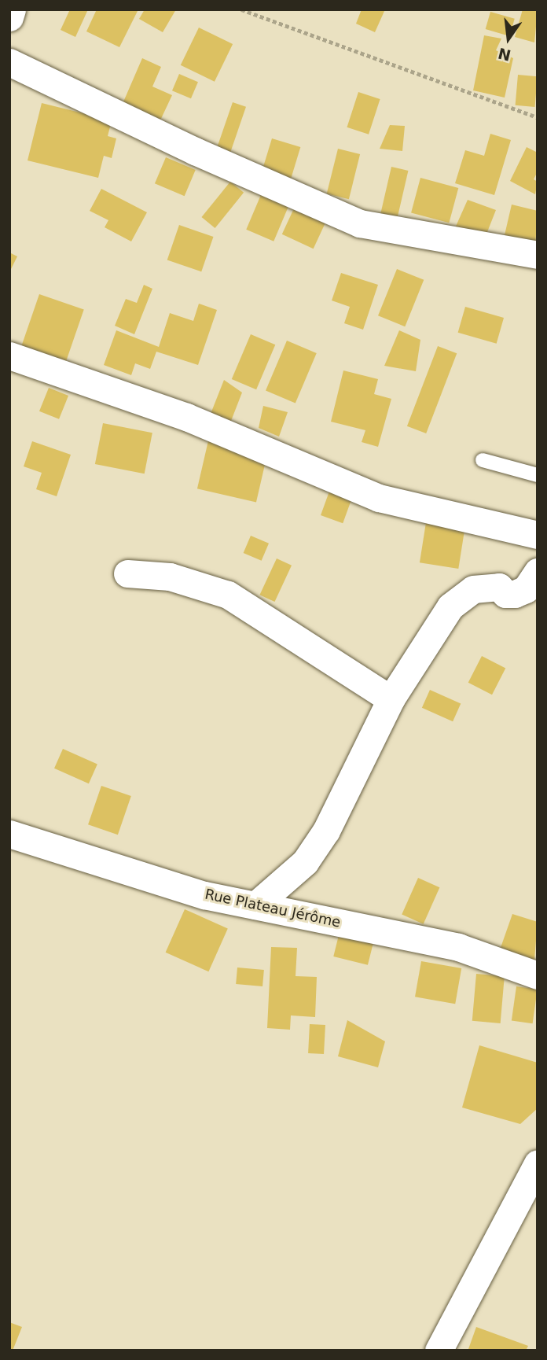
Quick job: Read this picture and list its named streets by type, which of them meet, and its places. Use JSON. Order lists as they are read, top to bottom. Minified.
{"streets":{"street":["Rue Plateau Jérôme"]},"north":"bottom"}
